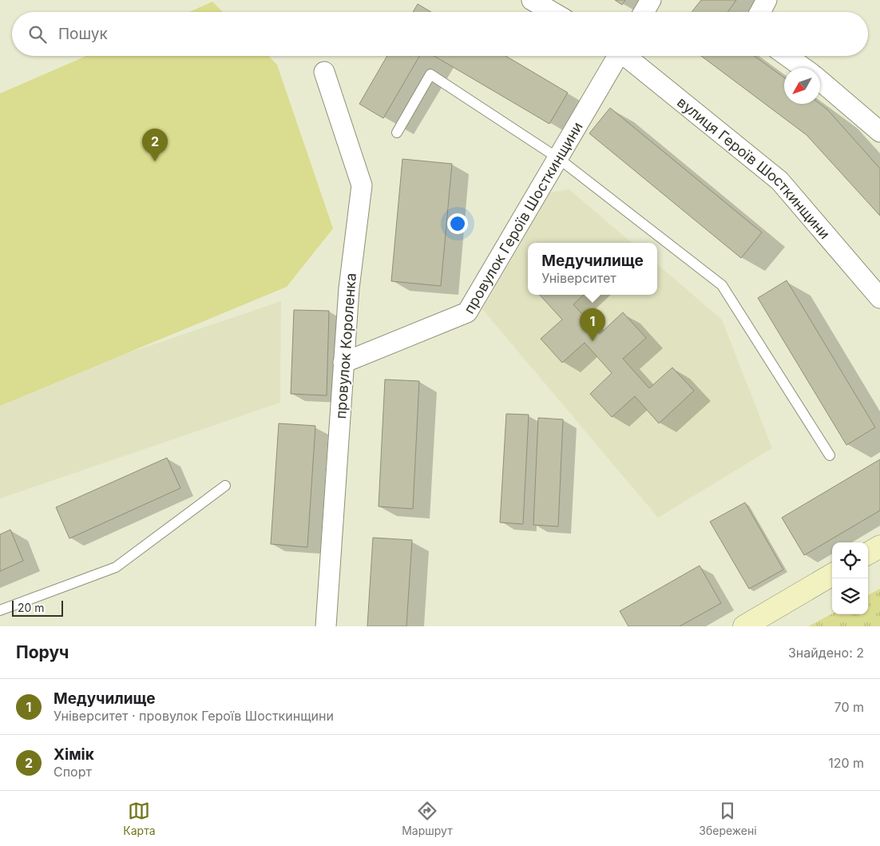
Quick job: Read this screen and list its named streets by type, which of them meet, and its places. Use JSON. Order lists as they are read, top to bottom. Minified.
{"streets":{"street":["вулиця Героїв Шосткинщини","провулок Героїв Шосткинщини","провулок Короленка"]},"crossings":[["провулок Героїв Шосткинщини","провулок Короленка"]],"scale_bar":"20 m","north":"bottom left","page":{"search":"Пошук","pins":["2","1"],"popup":["Медучилище","Університет"],"scale":"20 m","heading":["Поруч","Знайдено: 2"],"list":[{"mark":"1","name":"Медучилище","note":"Університет · провулок Героїв Шосткинщини","value":"70 m"},{"mark":"2","name":"Хімік","note":"Спорт","value":"120 m"}],"nav":["Карта","Маршрут","Збережені"]}}
